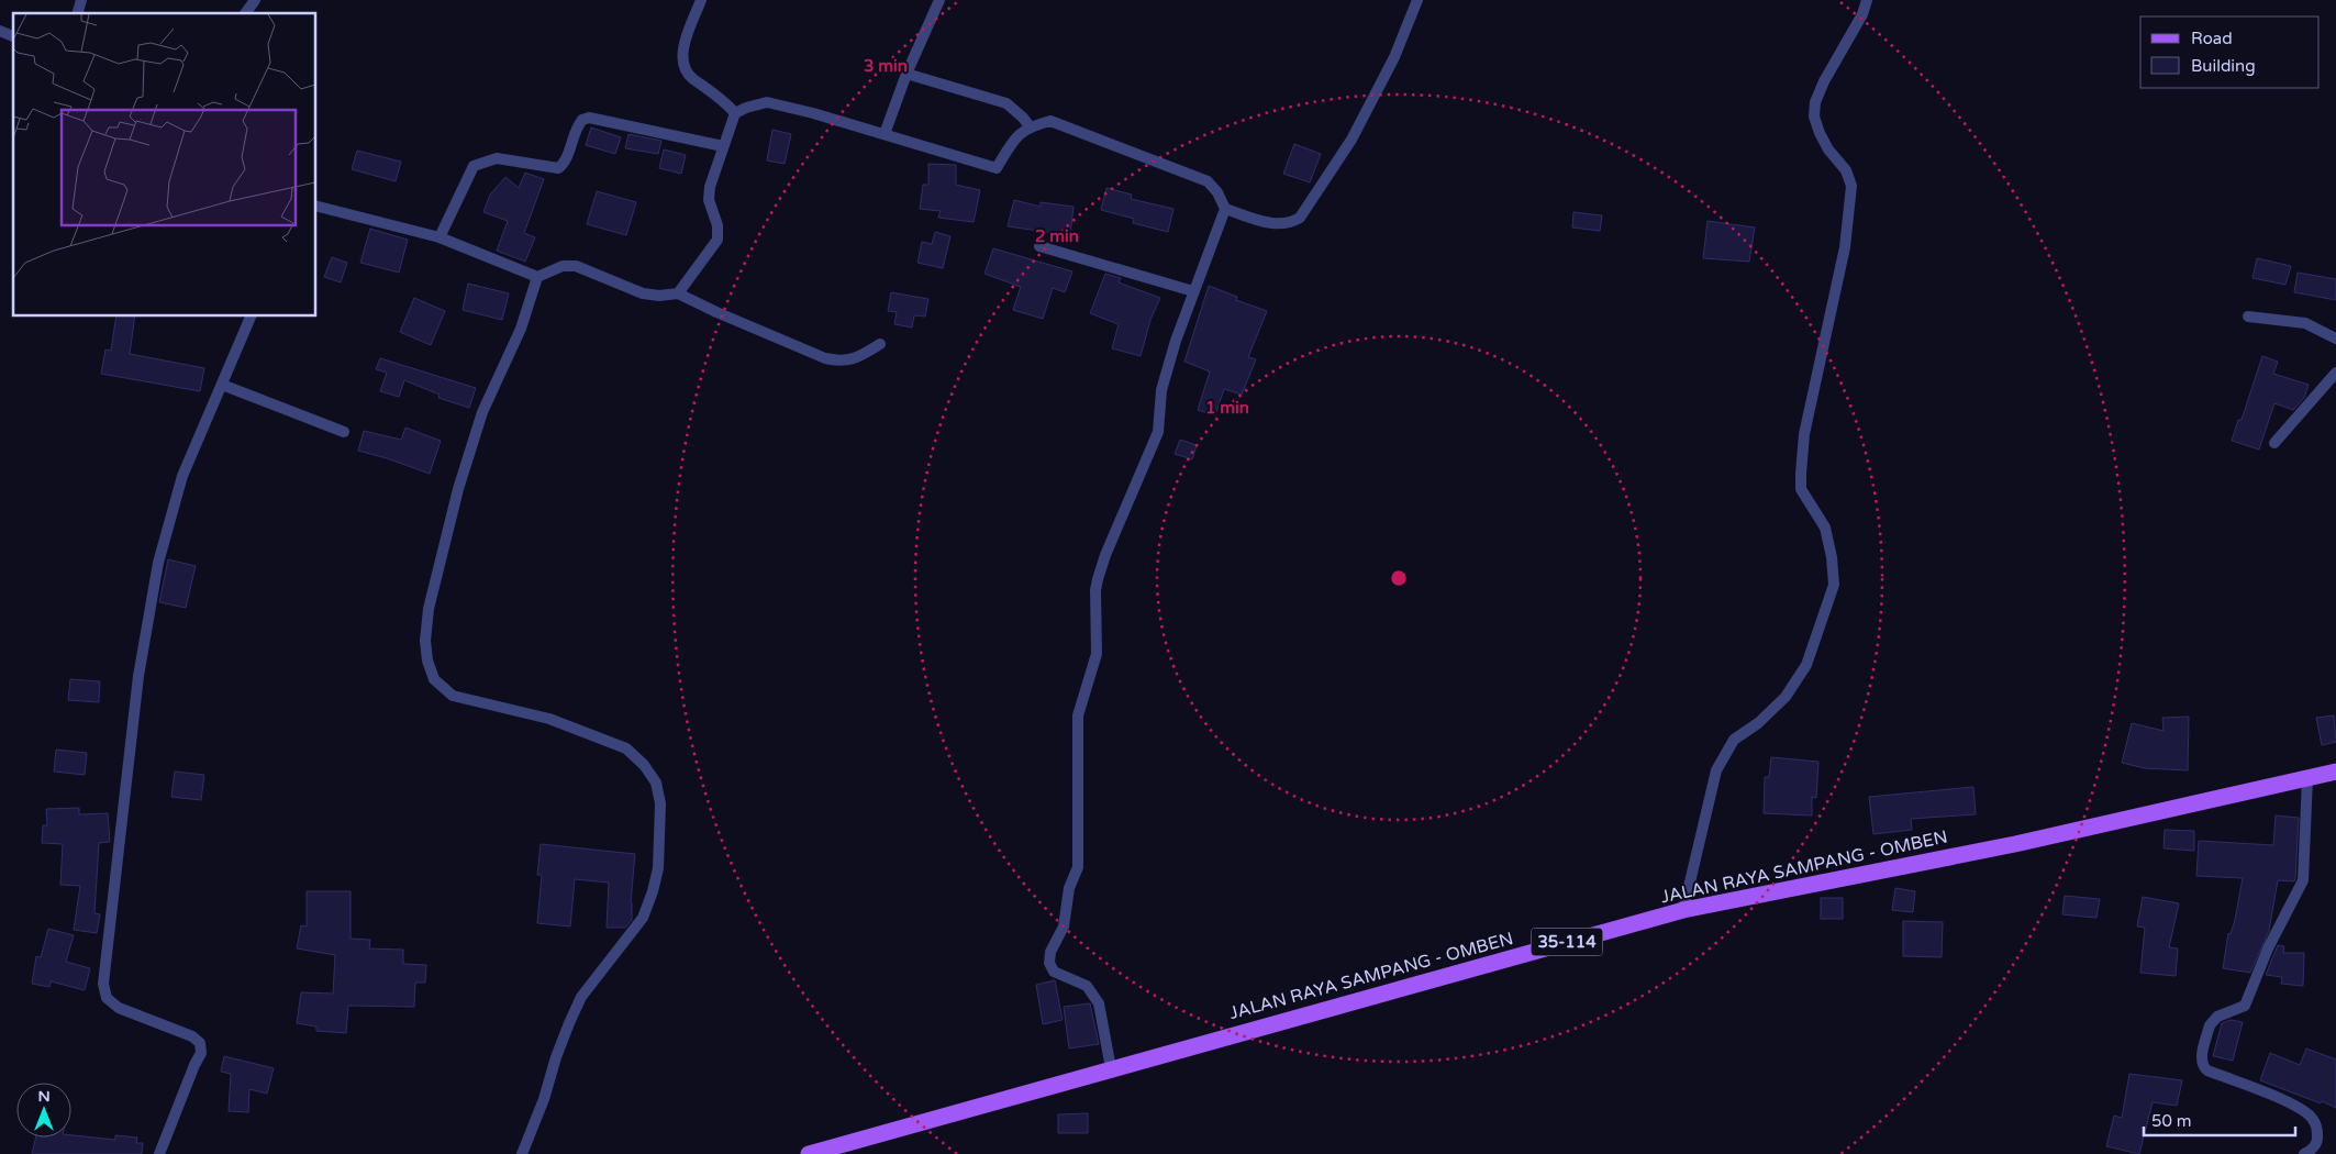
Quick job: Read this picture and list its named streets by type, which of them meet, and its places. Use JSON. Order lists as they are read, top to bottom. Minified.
{"streets":{"main road":["JALAN RAYA SAMPANG - OMBEN","35-114"]},"legend":["Road","Building"],"scale_bar":"50 m","north":"top","rings":["3 min","2 min","1 min"]}
